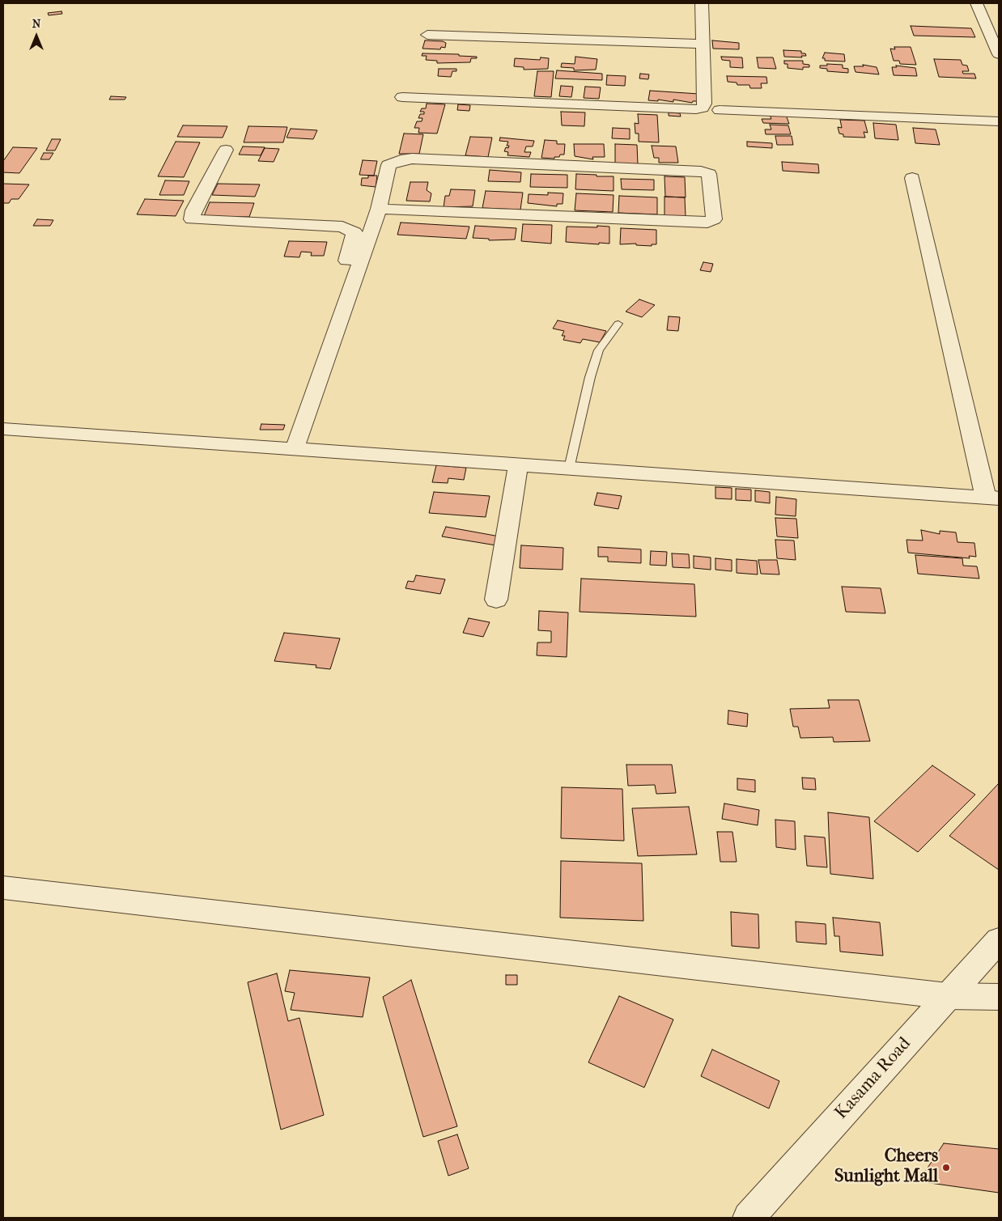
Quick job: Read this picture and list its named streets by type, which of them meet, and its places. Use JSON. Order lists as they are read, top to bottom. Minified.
{"streets":{"street":["Kasama Road"]},"places":["Cheers Sunlight Mall"],"north":"top"}
